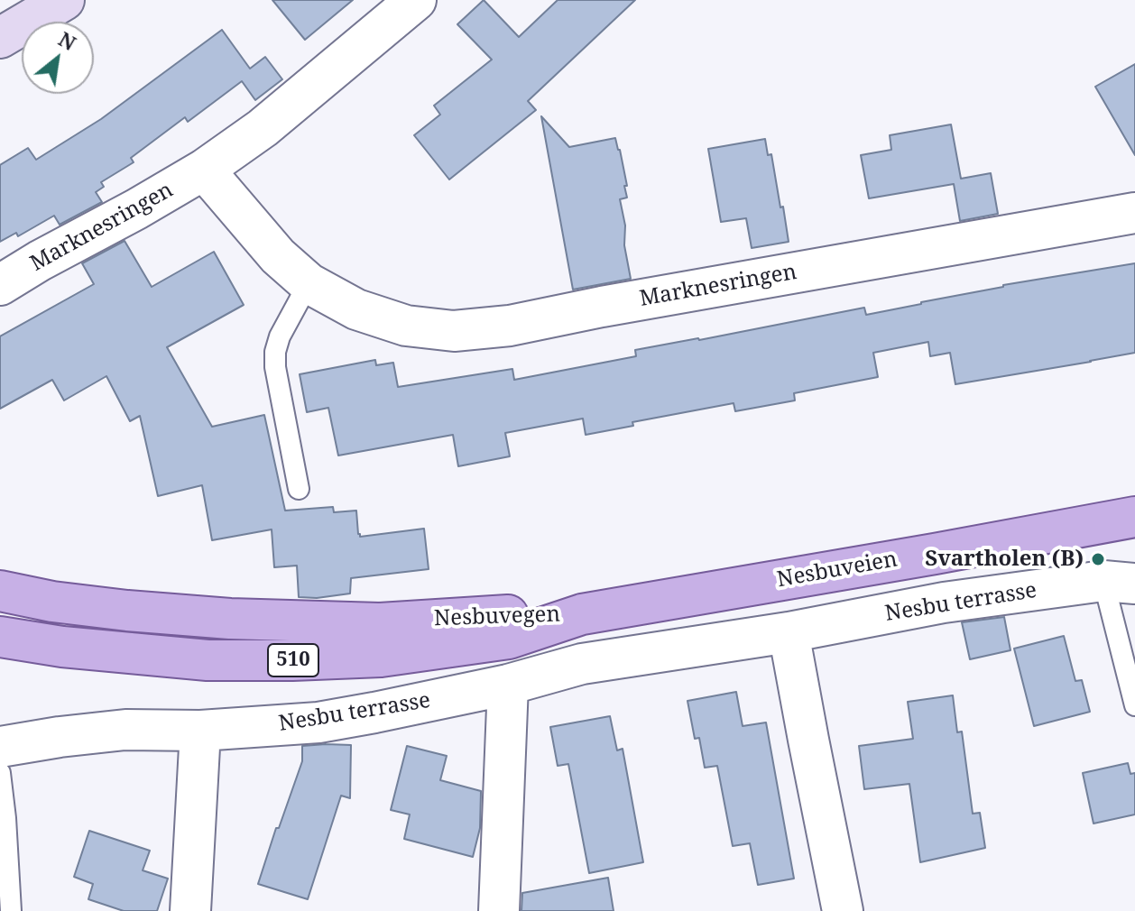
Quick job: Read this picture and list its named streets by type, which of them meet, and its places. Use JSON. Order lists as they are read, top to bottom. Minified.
{"streets":{"main road":["Nesbuveien","Nesbuvegen","510"],"street":["Marknesringen","Nesbu terrasse"]},"crossings":[["Nesbuveien","Nesbuvegen"]],"places":["Svartholen (B)"],"north":"top right"}
